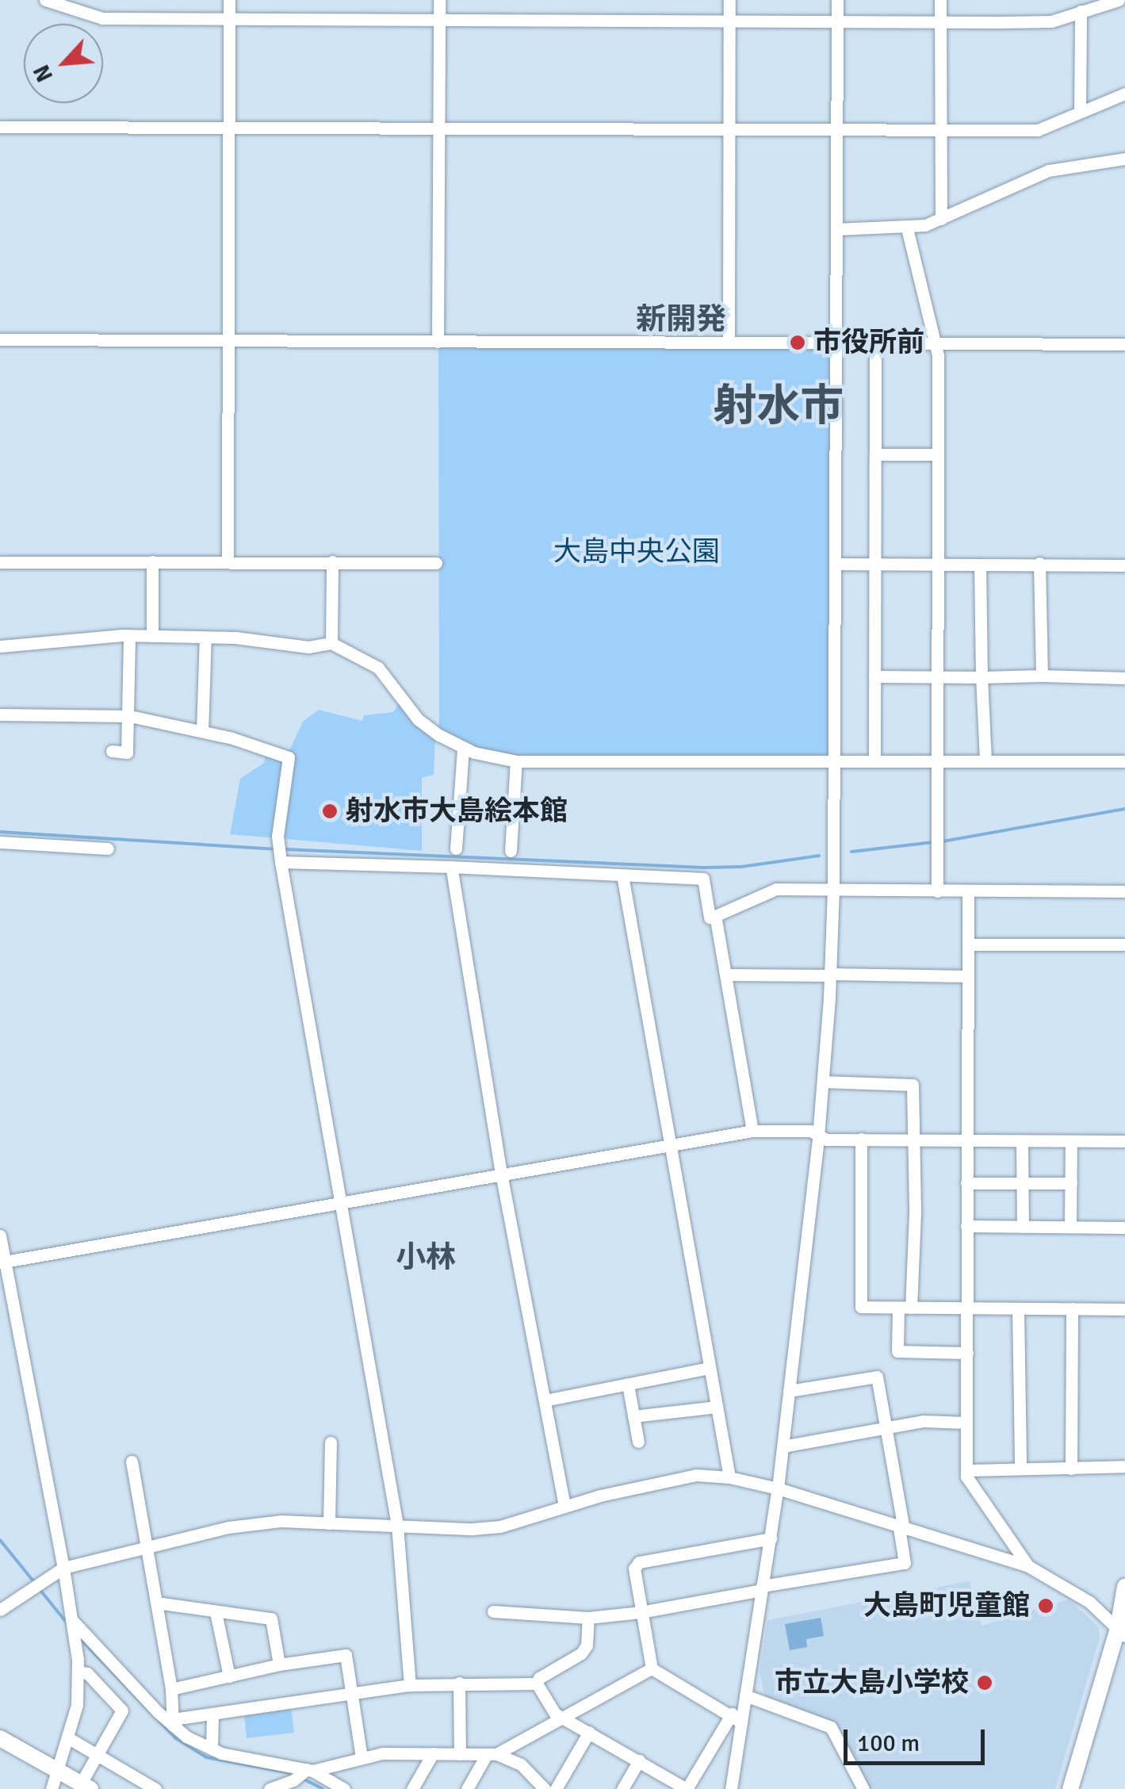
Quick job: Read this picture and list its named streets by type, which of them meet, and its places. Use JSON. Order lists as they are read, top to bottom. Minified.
{"districts":["新開発","射水市","小林"],"parks":["大島中央公園"],"places":["市役所前","射水市大島絵本館","大島町児童館","市立大島小学校"],"scale_bar":"100 m","north":"bottom left"}
